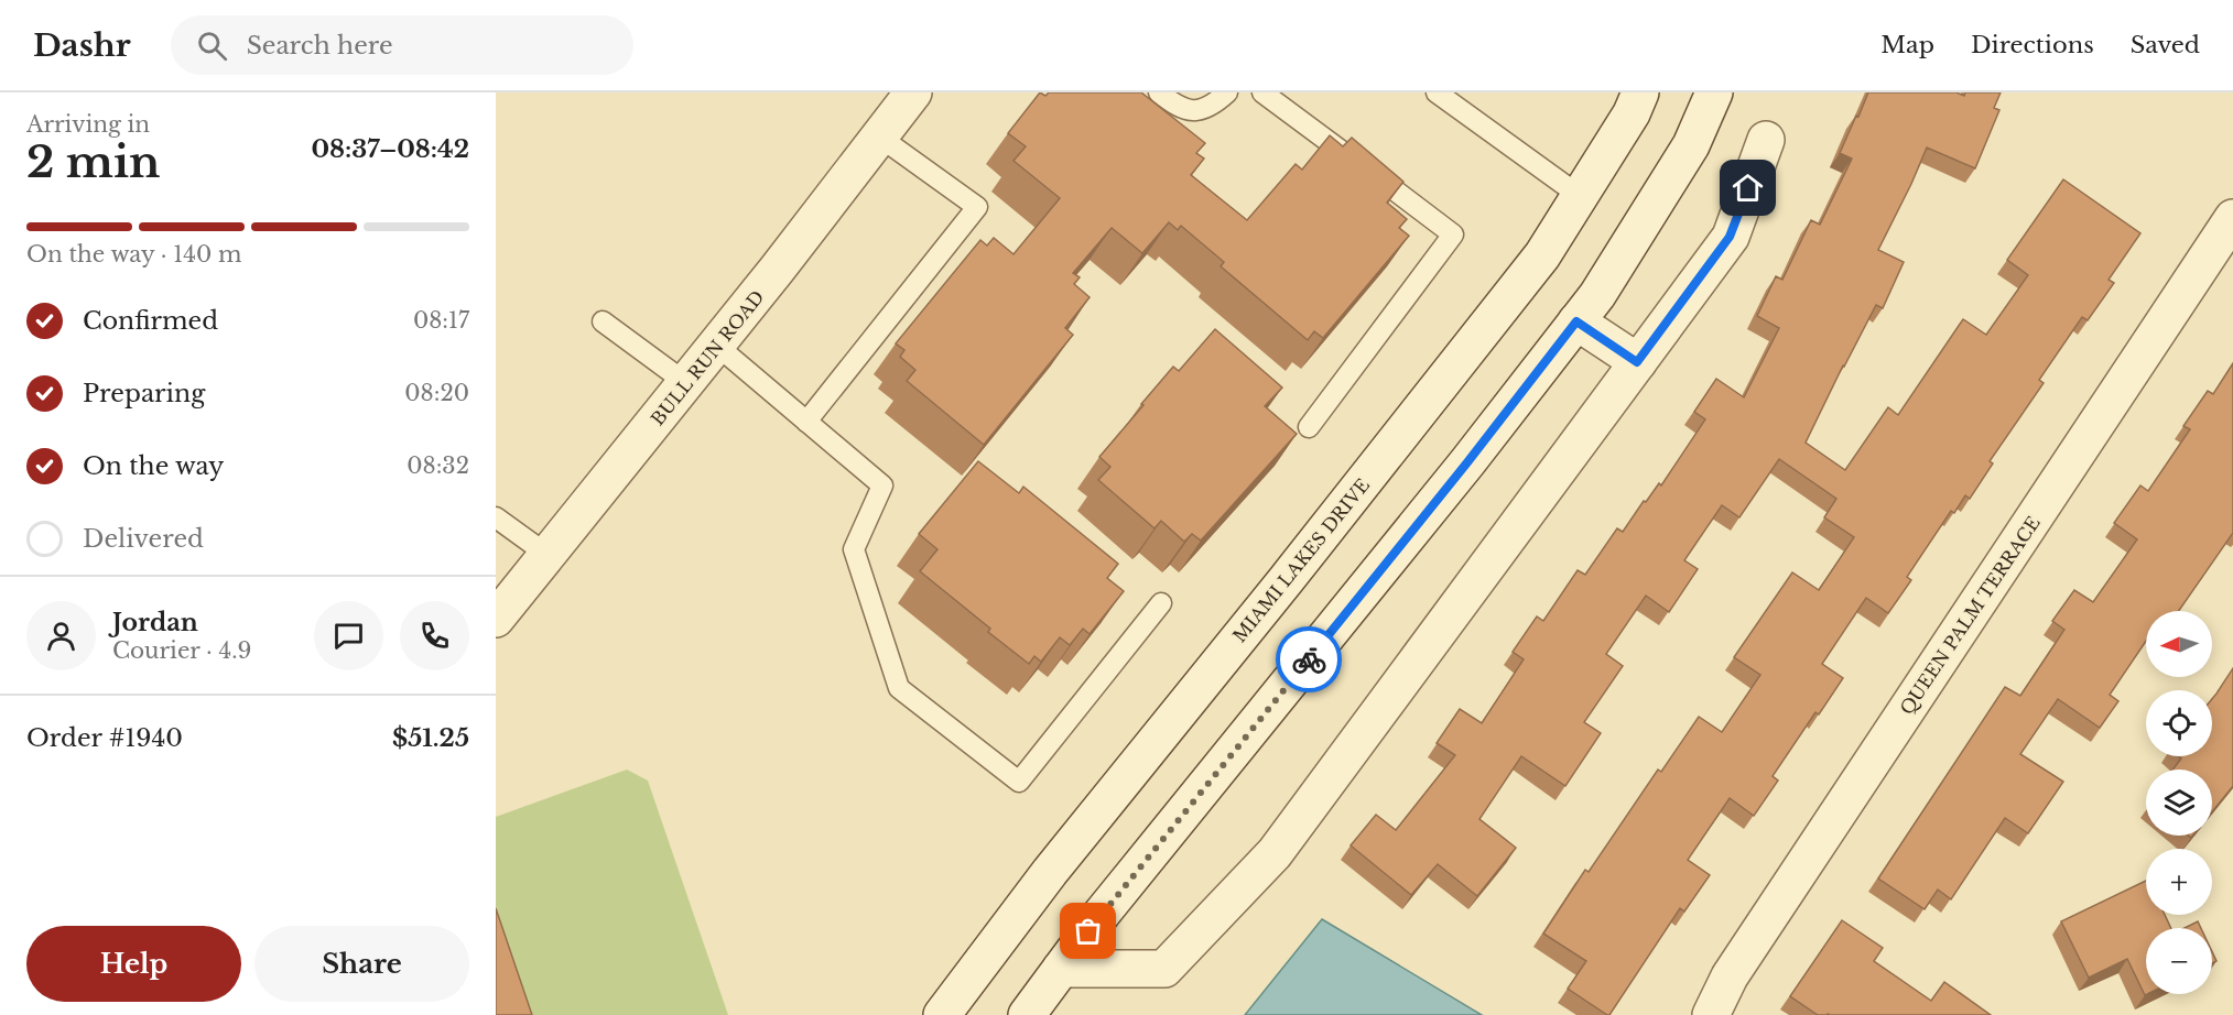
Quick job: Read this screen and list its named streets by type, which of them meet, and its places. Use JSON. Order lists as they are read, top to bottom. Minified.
{"streets":{"street":["BULL RUN ROAD","MIAMI LAKES DRIVE","QUEEN PALM TERRACE"]},"north":"left","page":{"header":"Dashr","search":"Search here","nav":["Map","Directions","Saved"],"heading":["2 min","Arriving in","08:37–08:42"],"panel":["Jordan","Courier · 4.9","Order #1940","$51.25"],"bar":"On the way · 140 m","list":[["Confirmed","08:17"],["Preparing","08:20"],["On the way","08:32"],"Delivered"],"map_buttons":["+","−"],"buttons":["Help","Share"]}}
